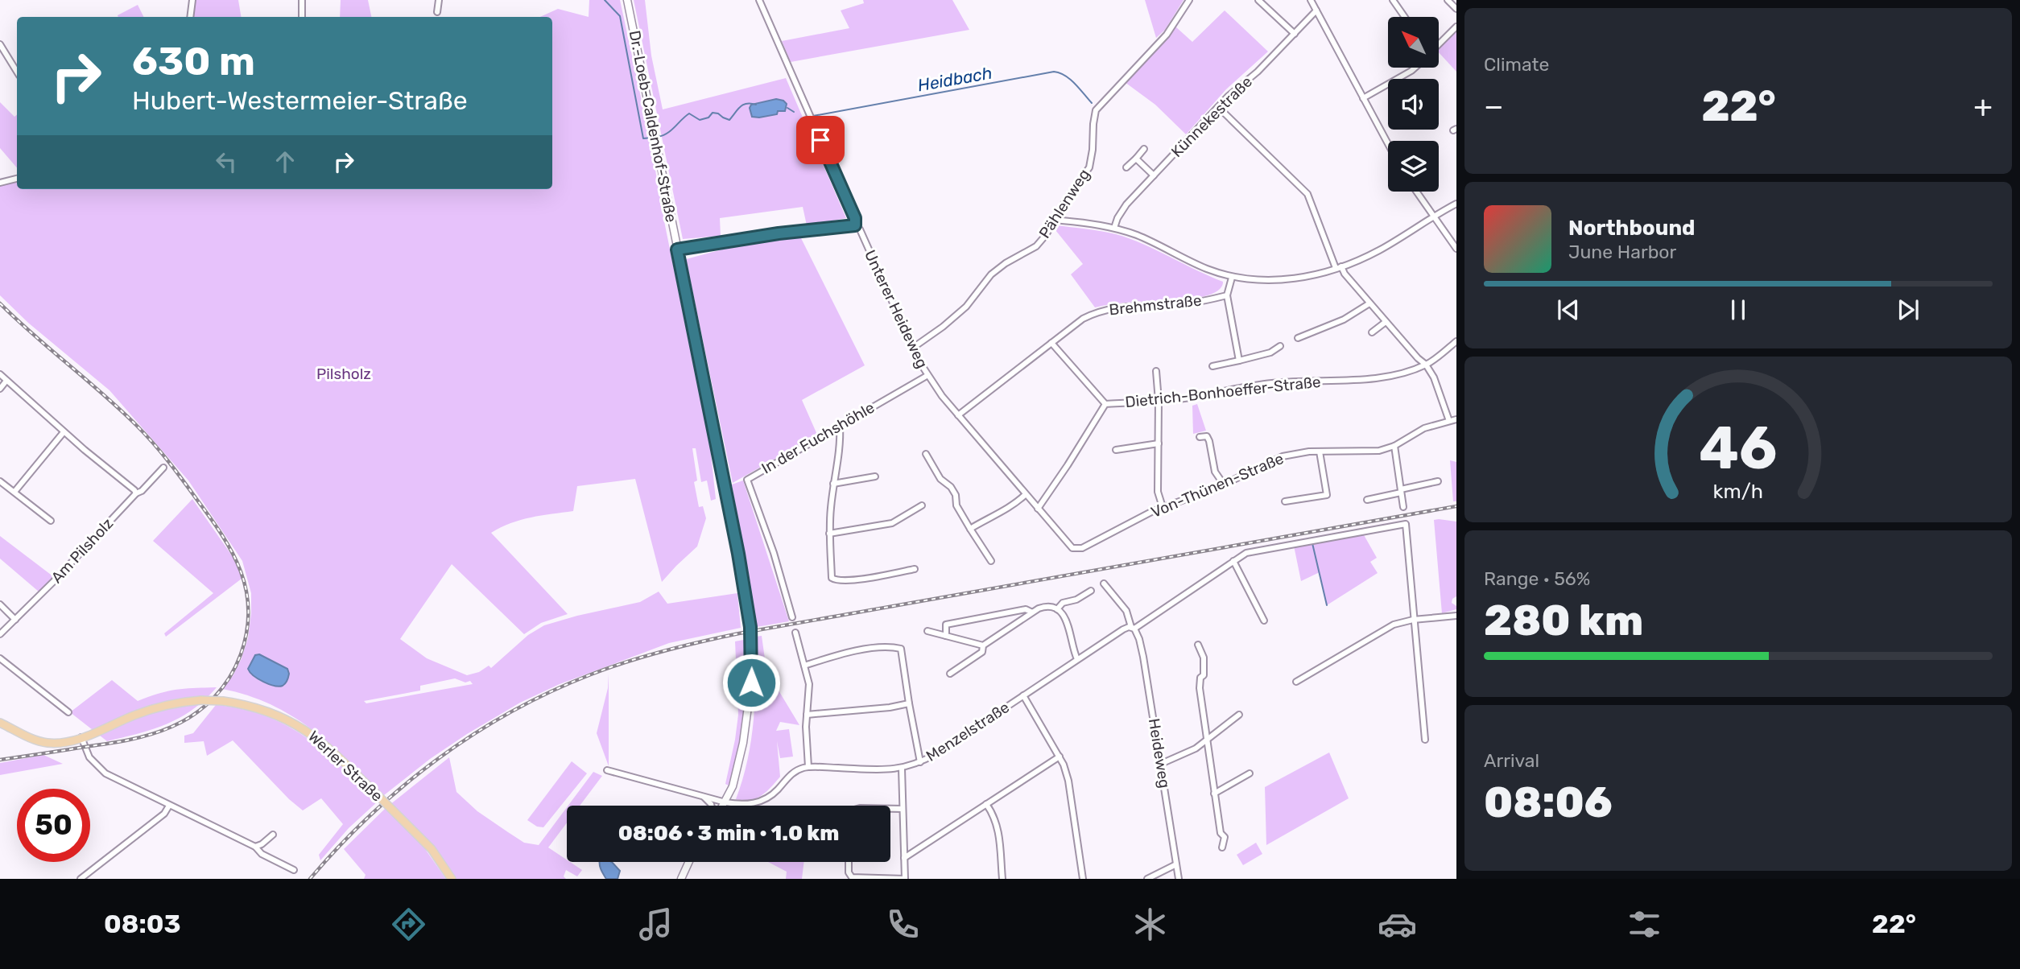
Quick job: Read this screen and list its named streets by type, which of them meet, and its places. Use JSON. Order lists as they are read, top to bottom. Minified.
{"streets":{"main road":["Dr.-Loeb-Caldenhof-Straße","Werler Straße"],"street":["Künnekestraße","Pählenweg","Brehmstraße","Unterer Heideweg","Dietrich-Bonhoeffer-Straße","In der Fuchshöhle","Von-Thünen-Straße","Am Pilsholz","Menzelstraße","Heideweg"]},"crossings":[["Pählenweg","Unterer Heideweg"],["Brehmstraße","Unterer Heideweg"],["Unterer Heideweg","Dietrich-Bonhoeffer-Straße"],["Unterer Heideweg","In der Fuchshöhle"],["Unterer Heideweg","Von-Thünen-Straße"],["Menzelstraße","Heideweg"]],"water":["Heidbach"],"parks":["Pilsholz"],"north":"top left","page":{"tile":["Climate",["Range · 56%","280 km"],["Arrival","08:06"]],"turn":["630 m","Hubert-Westermeier-Straße"],"heat":["−","22°","+"],"song":["Northbound","June Harbor"],"limit":"50","trip":"08:06 · 3 min · 1.0 km","tabs":["08:03","22°"],"gauge":["46","km/h"]}}
